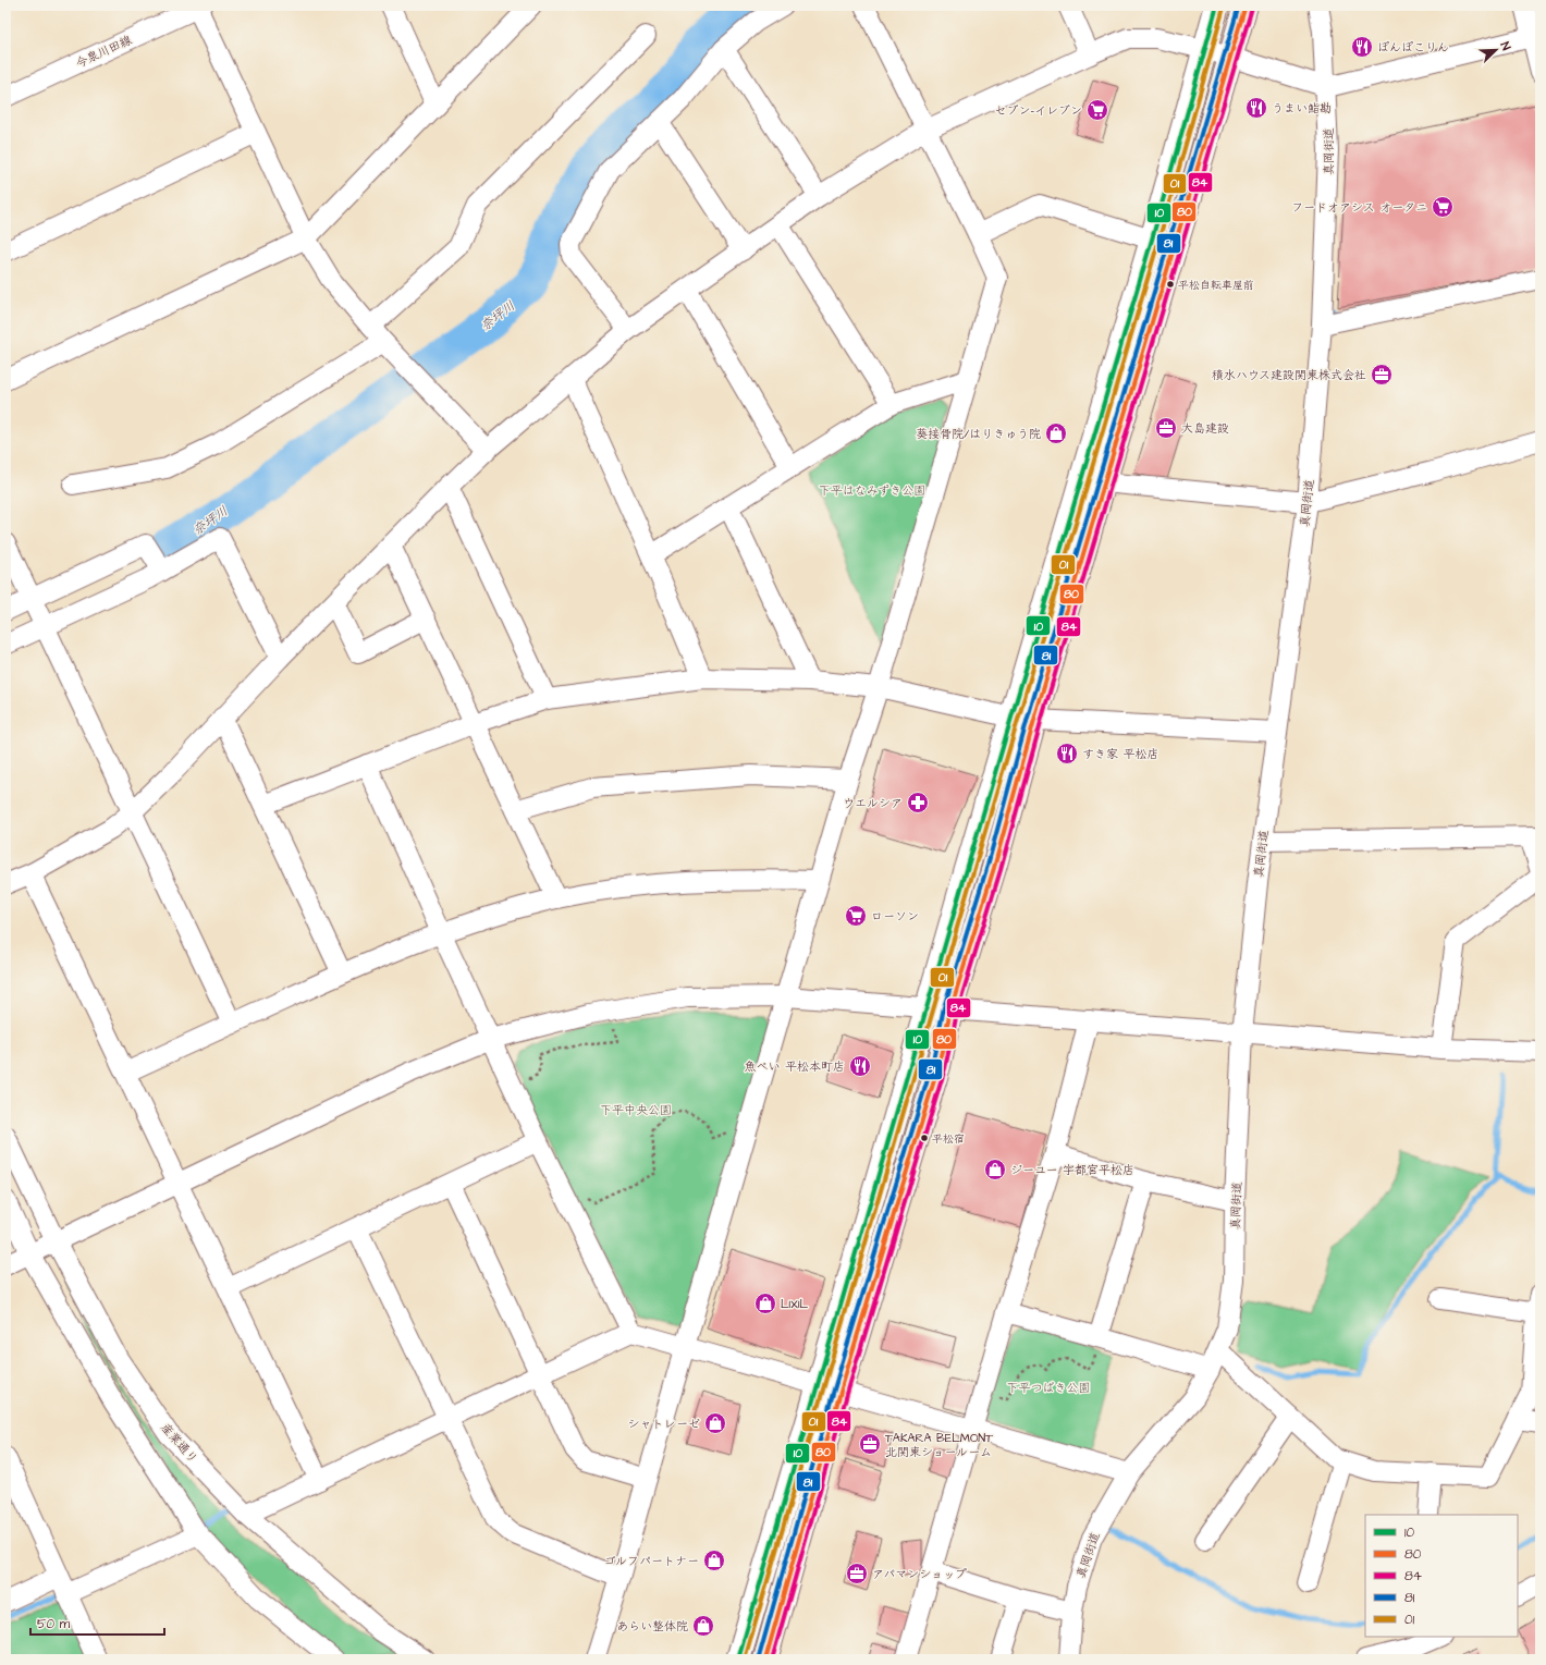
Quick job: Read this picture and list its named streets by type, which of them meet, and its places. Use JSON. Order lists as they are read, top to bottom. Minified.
{"streets":{"street":["今泉川田線","真岡街道","産業通り"]},"water":["奈坪川"],"parks":["下平はなみずき公園","下平中央公園","下平つばき公園"],"places":{"restaurant":["ぽんぽこりん","うまい鮨勘","すき家 平松店","魚べい 平松本町店"],"supermarket":["セブン-イレブン","フードオアシス オータニ","ローソン"],"other":["平松自転車屋前","平松宿"],"office":["積水ハウス建設関東株式会社","大島建設","TAKARA BELMONT 北関東ショールーム","アパマンショップ"],"shop":["葵接骨院/はりきゅう院","ジーユー 宇都宮平松店","LIXIL","シャトレーゼ","ゴルフパートナー","あらい整体院"],"pharmacy":["ウエルシア"]},"lines":["transit line 10","transit line 80","transit line 81","transit line 84","transit line 01"],"legend":["10","80","84","81","01"],"scale_bar":"50 m","north":"top right"}
